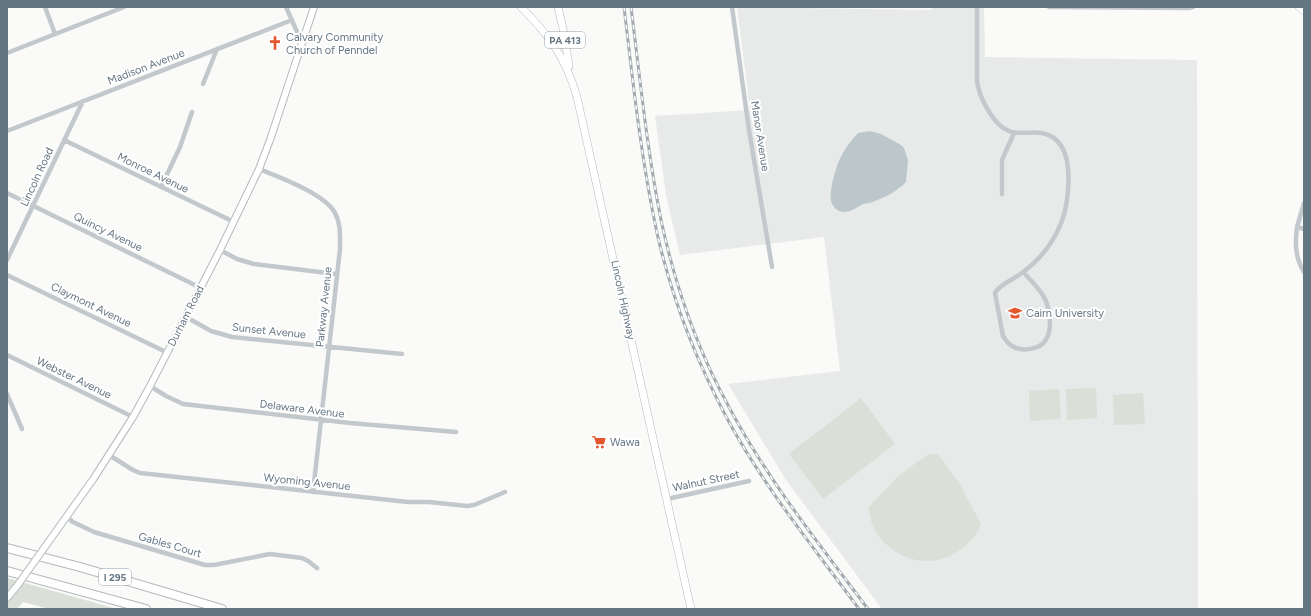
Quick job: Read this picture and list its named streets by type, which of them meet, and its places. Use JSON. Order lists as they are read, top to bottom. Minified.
{"streets":{"highway":["I 295"],"main road":["PA 413","Lincoln Highway","Durham Road"],"street":["Madison Avenue","Manor Avenue","Monroe Avenue","Lincoln Road","Quincy Avenue","Claymont Avenue","Parkway Avenue","Sunset Avenue","Webster Avenue","Delaware Avenue","Walnut Street","Wyoming Avenue","Gables Court"]},"crossings":[["PA 413","Lincoln Highway"],["Madison Avenue","Lincoln Road"],["Monroe Avenue","Lincoln Road"],["Monroe Avenue","Durham Road"],["Lincoln Road","Quincy Avenue"],["Quincy Avenue","Durham Road"],["Lincoln Highway","Walnut Street"],["Claymont Avenue","Durham Road"],["Parkway Avenue","Durham Road"],["Parkway Avenue","Sunset Avenue"],["Parkway Avenue","Delaware Avenue"],["Parkway Avenue","Wyoming Avenue"],["Durham Road","Sunset Avenue"],["Durham Road","Webster Avenue"],["Durham Road","Delaware Avenue"],["Durham Road","Wyoming Avenue"],["Durham Road","Gables Court"]],"places":{"church":["Calvary Community Church of Penndel"],"school or university":["Cairn University"],"supermarket":["Wawa"]}}
